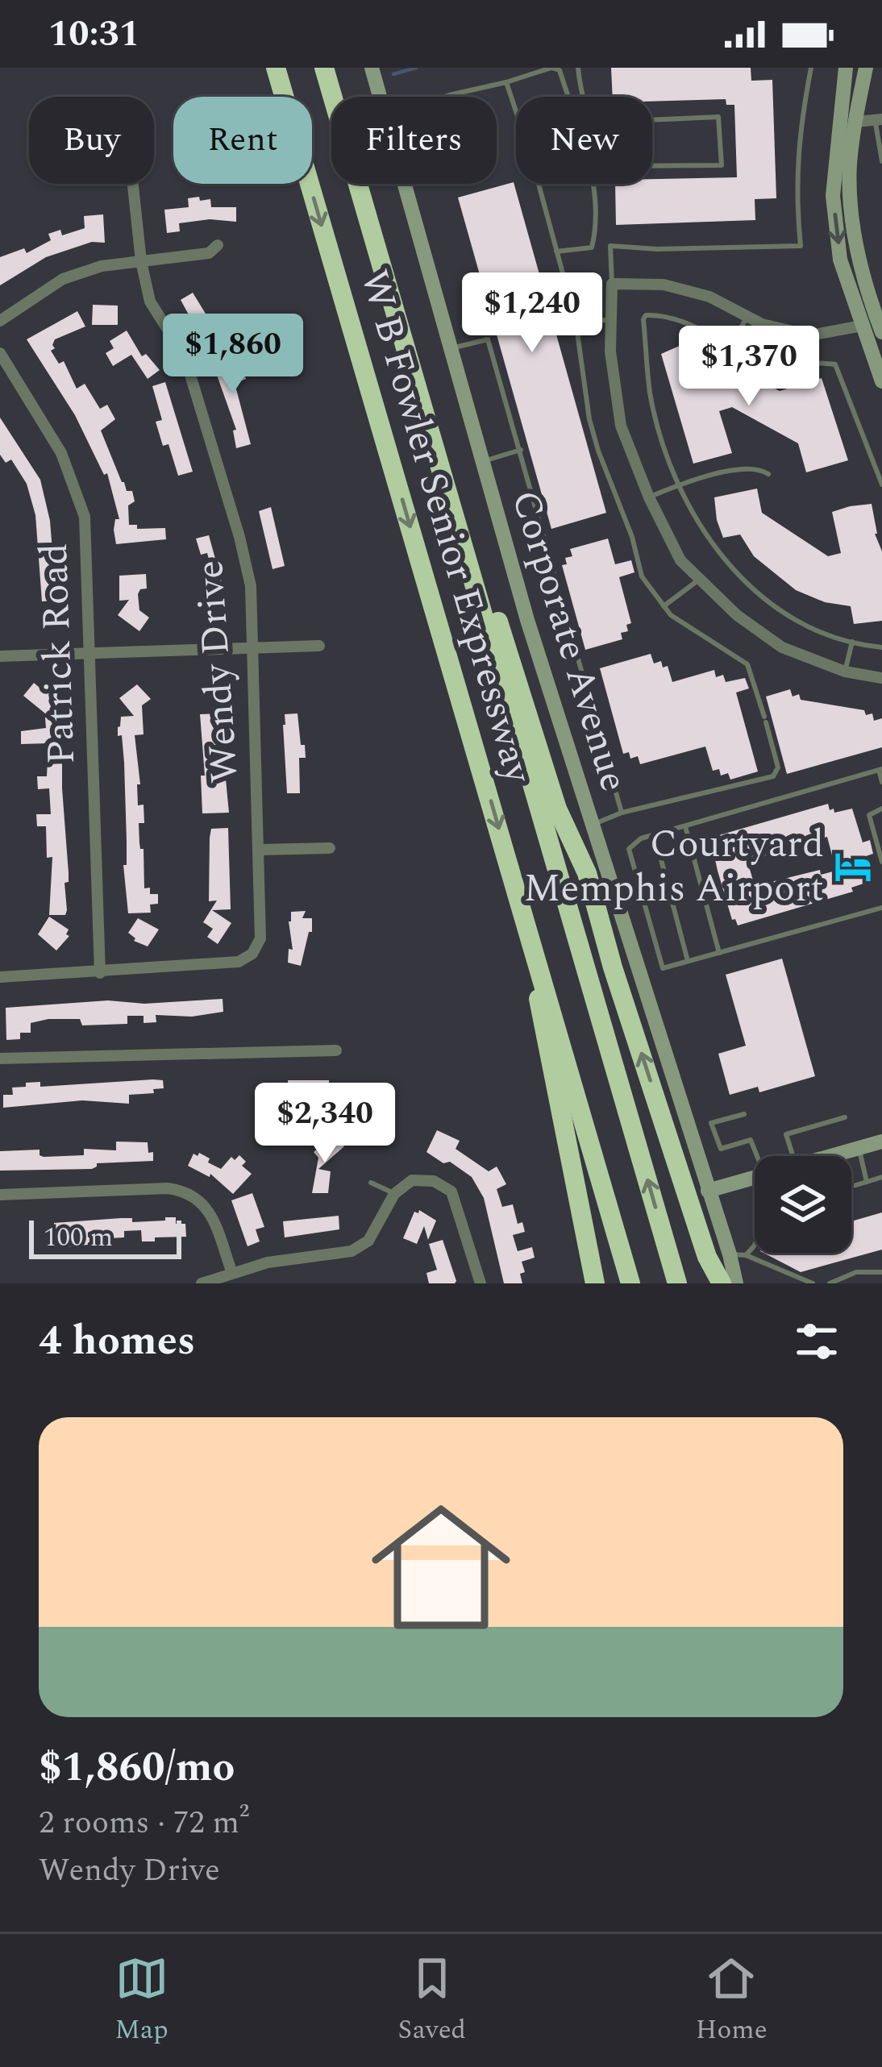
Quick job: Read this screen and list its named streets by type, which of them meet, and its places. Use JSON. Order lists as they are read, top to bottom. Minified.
{"streets":{"highway":["W B Fowler Senior Expressway"],"street":["Corporate Avenue","Patrick Road","Wendy Drive"]},"crossings":[["Patrick Road","Wendy Drive"]],"places":{"hotel":["Courtyard Memphis Airport"]},"scale_bar":"100 m","page":{"status":"10:31","chip":["Buy","Rent","Filters","New"],"price":["$1,240","$1,860","$1,370","$2,340"],"scale":"100 m","heading":"4 homes","list":[{"name":"$1,860/mo","note":"2 rooms · 72 m² · Wendy Drive"}],"tabs":["Map","Saved","Home"]}}
